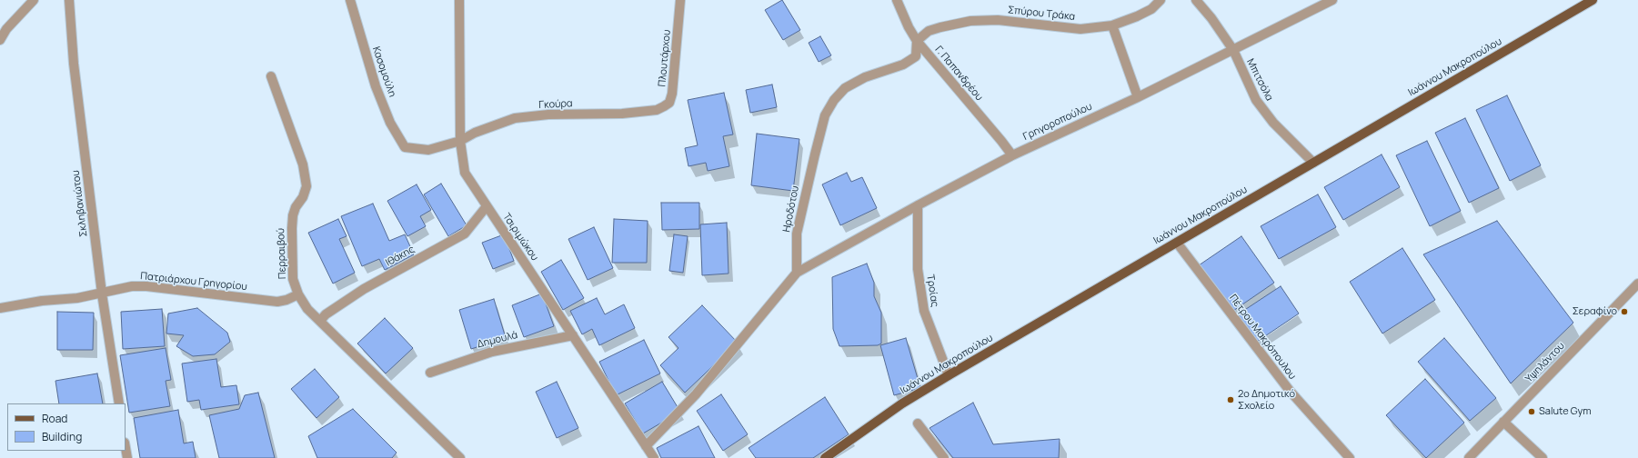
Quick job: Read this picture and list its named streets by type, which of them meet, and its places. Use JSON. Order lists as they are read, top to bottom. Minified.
{"streets":{"main road":["Ιωάννου Μακροπούλου"],"street":["Σπύρου Τράκα","Πλουτάρχου","Κασομούλη","Γ. Παπανδρέου","Μπιτσόλα","Γκούρα","Γρηγοροπούλου","Σκληβανιώτου","Ηροδότου","Τσιριμώκου","Περραιβού","Ιθάκης","Πατριάρχου Γρηγορίου","Τροίας","Πέτρου Μακρόπουλου","Δημουλά","Υψηλάντου"]},"crossings":[["Σπύρου Τράκα","Γ. Παπανδρέου"],["Σπύρου Τράκα","Ηροδότου"],["Πλουτάρχου","Γκούρα"],["Ιωάννου Μακροπούλου","Μπιτσόλα"],["Ιωάννου Μακροπούλου","Τροίας"],["Ιωάννου Μακροπούλου","Πέτρου Μακρόπουλου"],["Κασομούλη","Γκούρα"],["Γ. Παπανδρέου","Γρηγοροπούλου"],["Γ. Παπανδρέου","Ηροδότου"],["Μπιτσόλα","Γρηγοροπούλου"],["Γκούρα","Τσιριμώκου"],["Γρηγοροπούλου","Ηροδότου"],["Γρηγοροπούλου","Τροίας"],["Σκληβανιώτου","Πατριάρχου Γρηγορίου"],["Τσιριμώκου","Ιθάκης"],["Τσιριμώκου","Δημουλά"],["Περραιβού","Ιθάκης"],["Περραιβού","Πατριάρχου Γρηγορίου"]],"places":["Σεραφίνο","2ο Δημοτικό Σχολείο","Salute Gym"],"legend":["Road","Building"]}
